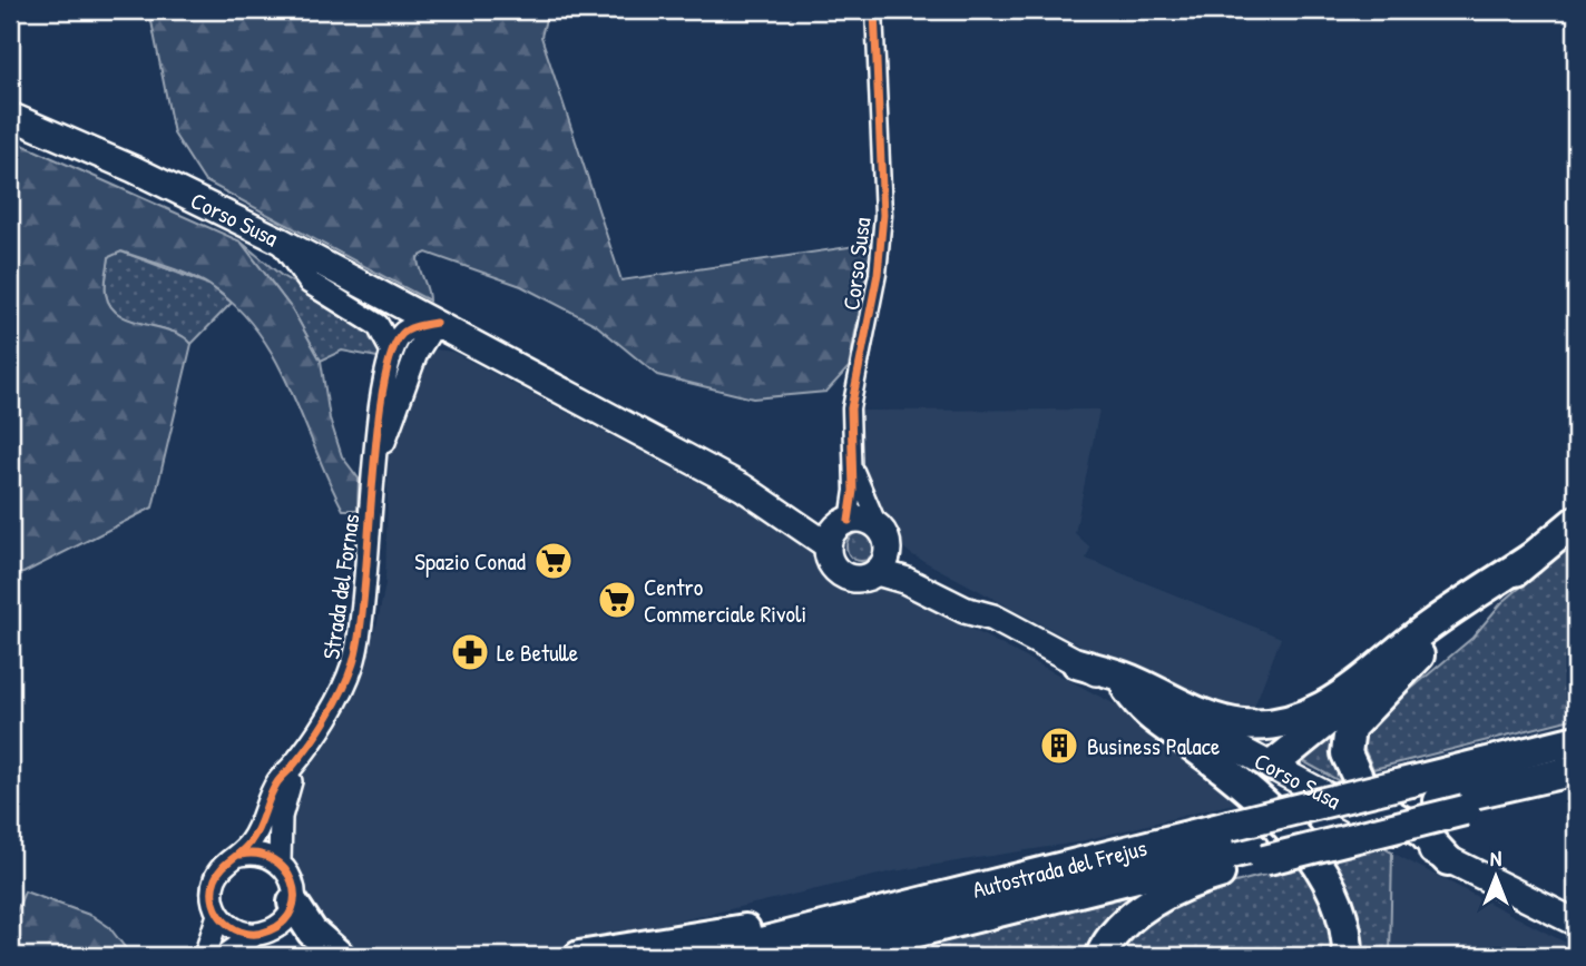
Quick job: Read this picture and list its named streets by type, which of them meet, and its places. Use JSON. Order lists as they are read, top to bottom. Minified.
{"streets":{"highway":["Autostrada del Frejus"],"main road":["Corso Susa"],"street":["Strada del Fornas"]},"crossings":[["Corso Susa","Strada del Fornas"]],"places":{"supermarket":["Spazio Conad","Centro Commerciale Rivoli"],"pharmacy":["Le Betulle"],"building":["Business Palace"]},"north":"top"}
